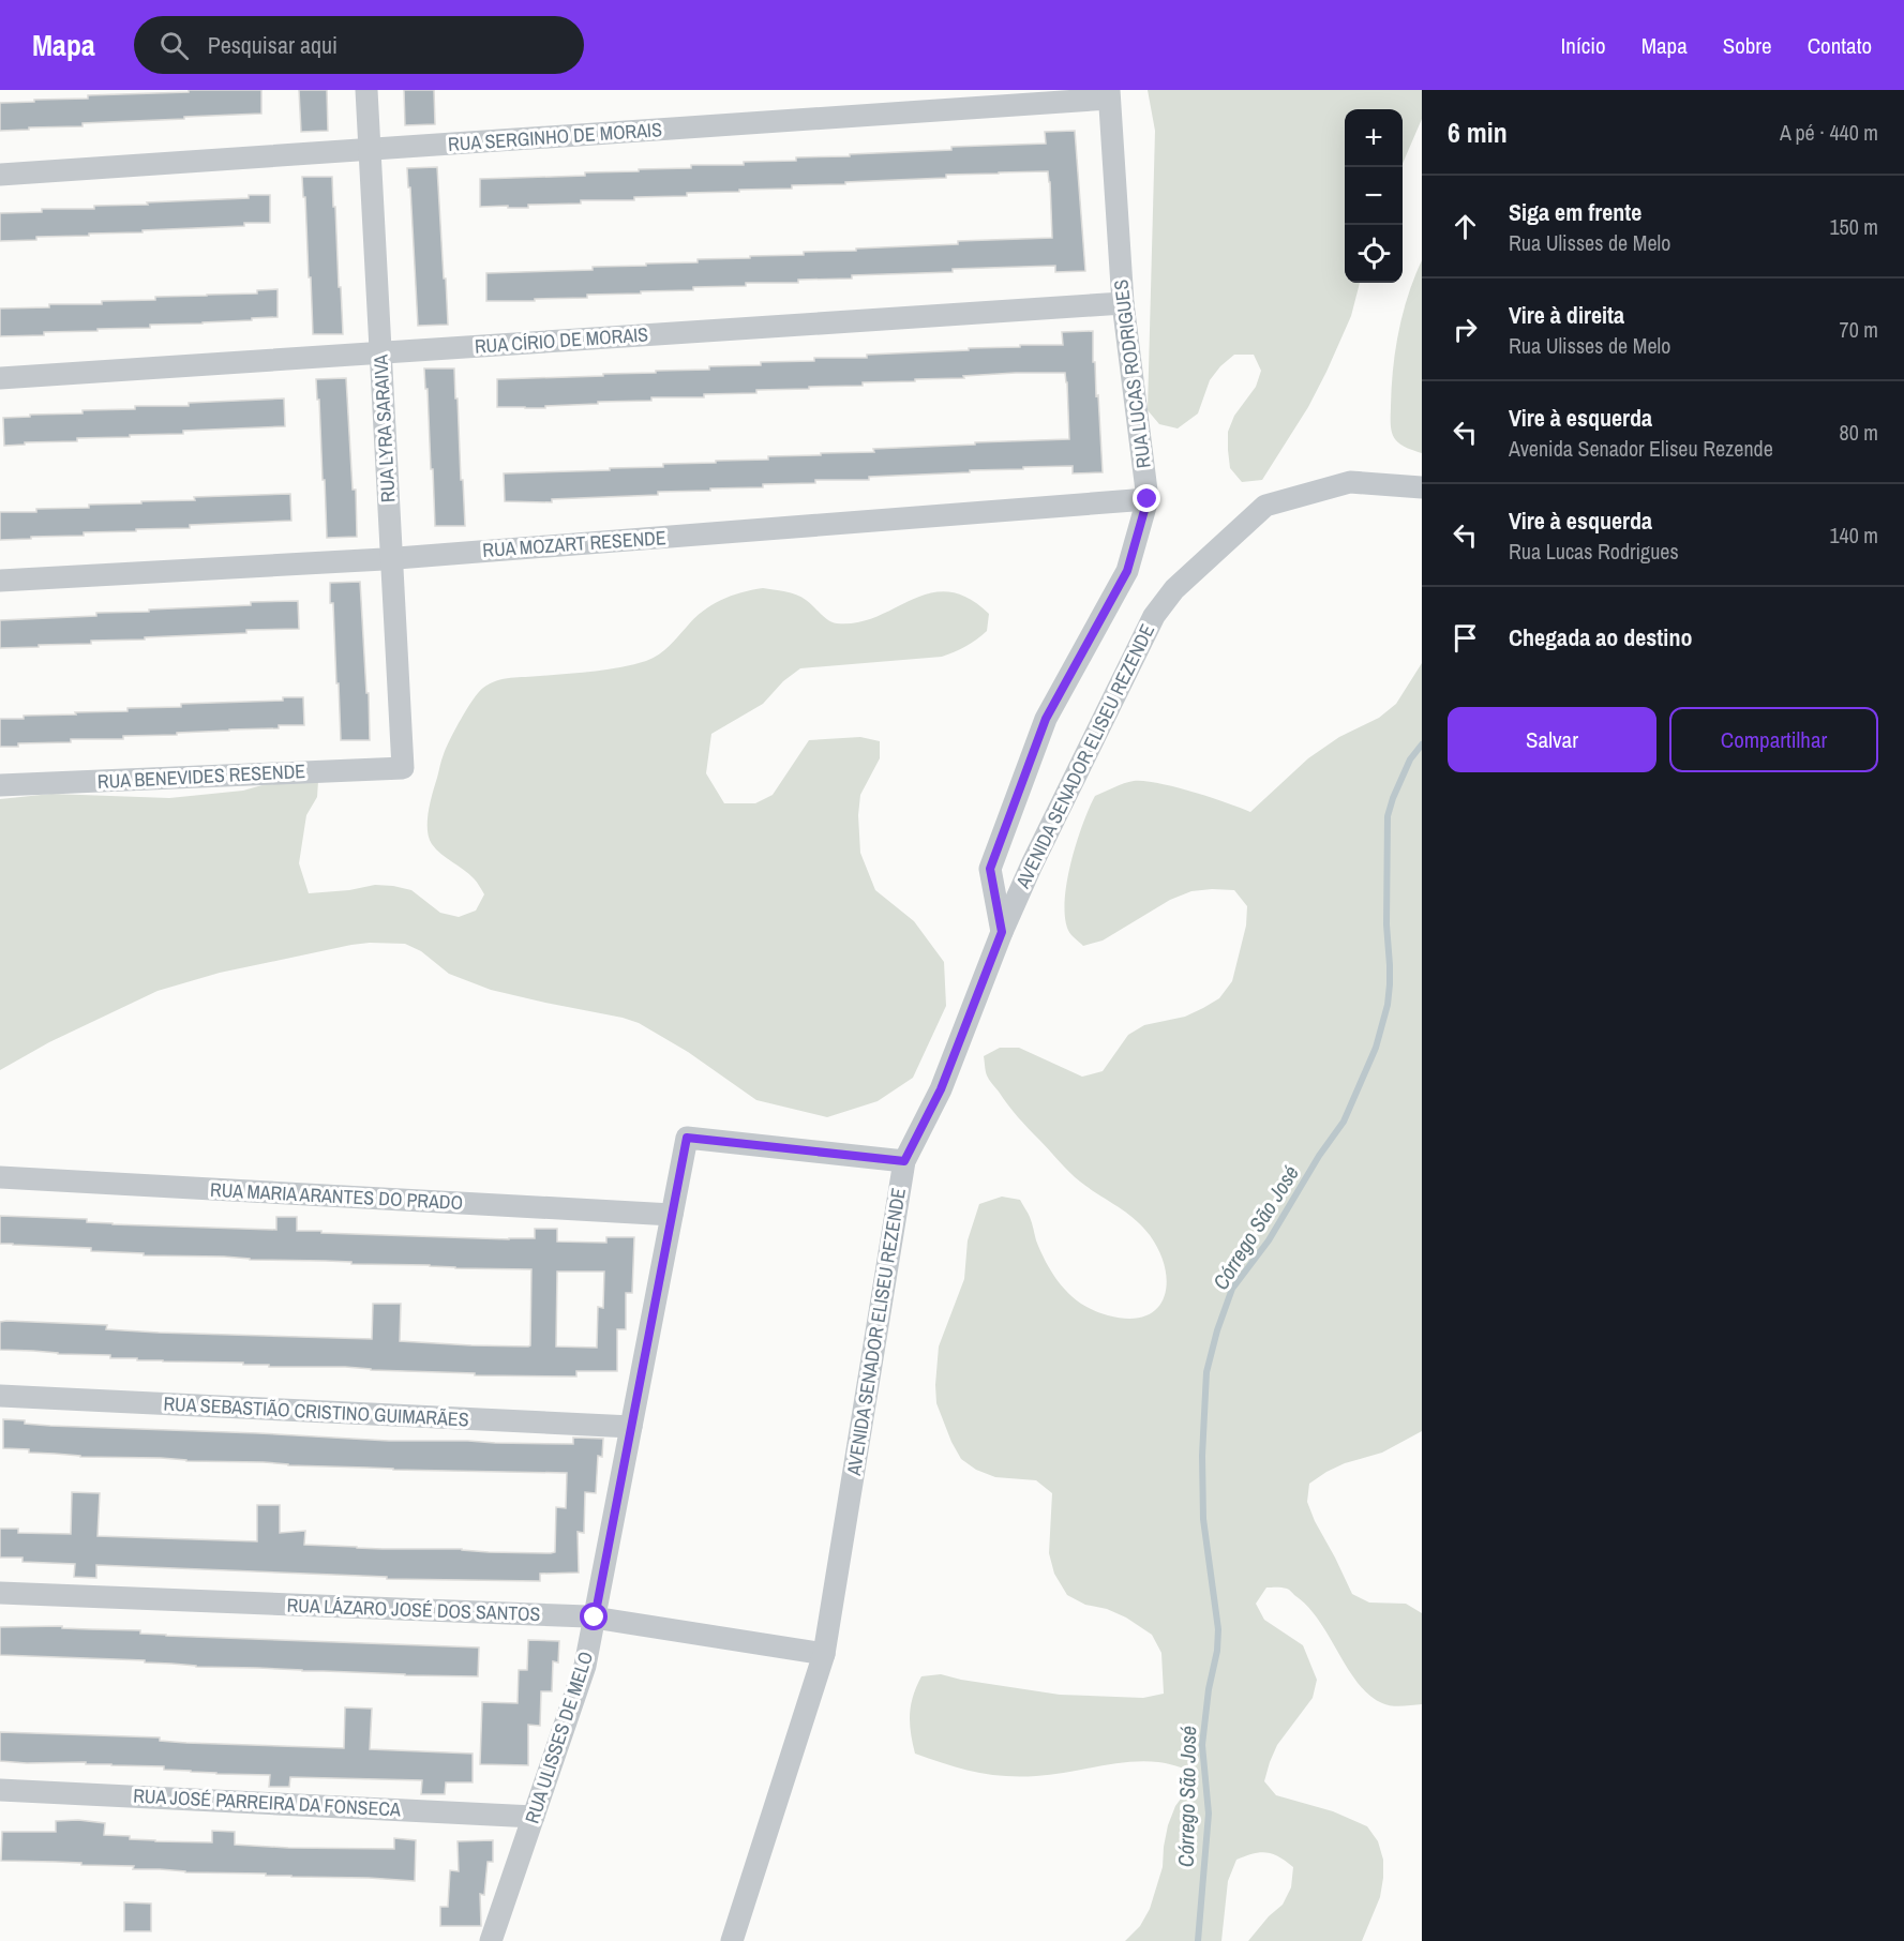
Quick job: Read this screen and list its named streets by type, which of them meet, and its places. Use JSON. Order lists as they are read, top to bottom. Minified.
{"streets":{"street":["RUA SERGINHO DE MORAIS","RUA CÍRIO DE MORAIS","RUA LUCAS RODRIGUES","RUA LYRA SARAIVA","RUA MOZART RESENDE","AVENIDA SENADOR ELISEU REZENDE","RUA BENEVIDES RESENDE","RUA MARIA ARANTES DO PRADO","RUA SEBASTIÃO CRISTINO GUIMARÃES","RUA LÁZARO JOSÉ DOS SANTOS","RUA ULISSES DE MELO","RUA JOSÉ PARREIRA DA FONSECA"]},"crossings":[["RUA SERGINHO DE MORAIS","RUA LUCAS RODRIGUES"],["RUA SERGINHO DE MORAIS","RUA LYRA SARAIVA"],["RUA CÍRIO DE MORAIS","RUA LUCAS RODRIGUES"],["RUA CÍRIO DE MORAIS","RUA LYRA SARAIVA"],["RUA LUCAS RODRIGUES","RUA MOZART RESENDE"],["RUA LUCAS RODRIGUES","AVENIDA SENADOR ELISEU REZENDE"],["RUA LYRA SARAIVA","RUA MOZART RESENDE"],["RUA LYRA SARAIVA","RUA BENEVIDES RESENDE"],["AVENIDA SENADOR ELISEU REZENDE","RUA LÁZARO JOSÉ DOS SANTOS"],["AVENIDA SENADOR ELISEU REZENDE","RUA ULISSES DE MELO"],["RUA MARIA ARANTES DO PRADO","RUA ULISSES DE MELO"],["RUA SEBASTIÃO CRISTINO GUIMARÃES","RUA ULISSES DE MELO"],["RUA LÁZARO JOSÉ DOS SANTOS","RUA ULISSES DE MELO"],["RUA ULISSES DE MELO","RUA JOSÉ PARREIRA DA FONSECA"]],"water":["Córrego São José"],"page":{"header":"Mapa","search":"Pesquisar aqui","nav":["Início","Mapa","Sobre","Contato"],"heading":["6 min","A pé · 440 m"],"map_buttons":["+","−"],"list":[["Siga em frente","Rua Ulisses de Melo","150 m"],["Vire à direita","Rua Ulisses de Melo","70 m"],["Vire à esquerda","Avenida Senador Eliseu Rezende","80 m"],["Vire à esquerda","Rua Lucas Rodrigues","140 m"],"Chegada ao destino"],"buttons":["Salvar","Compartilhar"]}}
